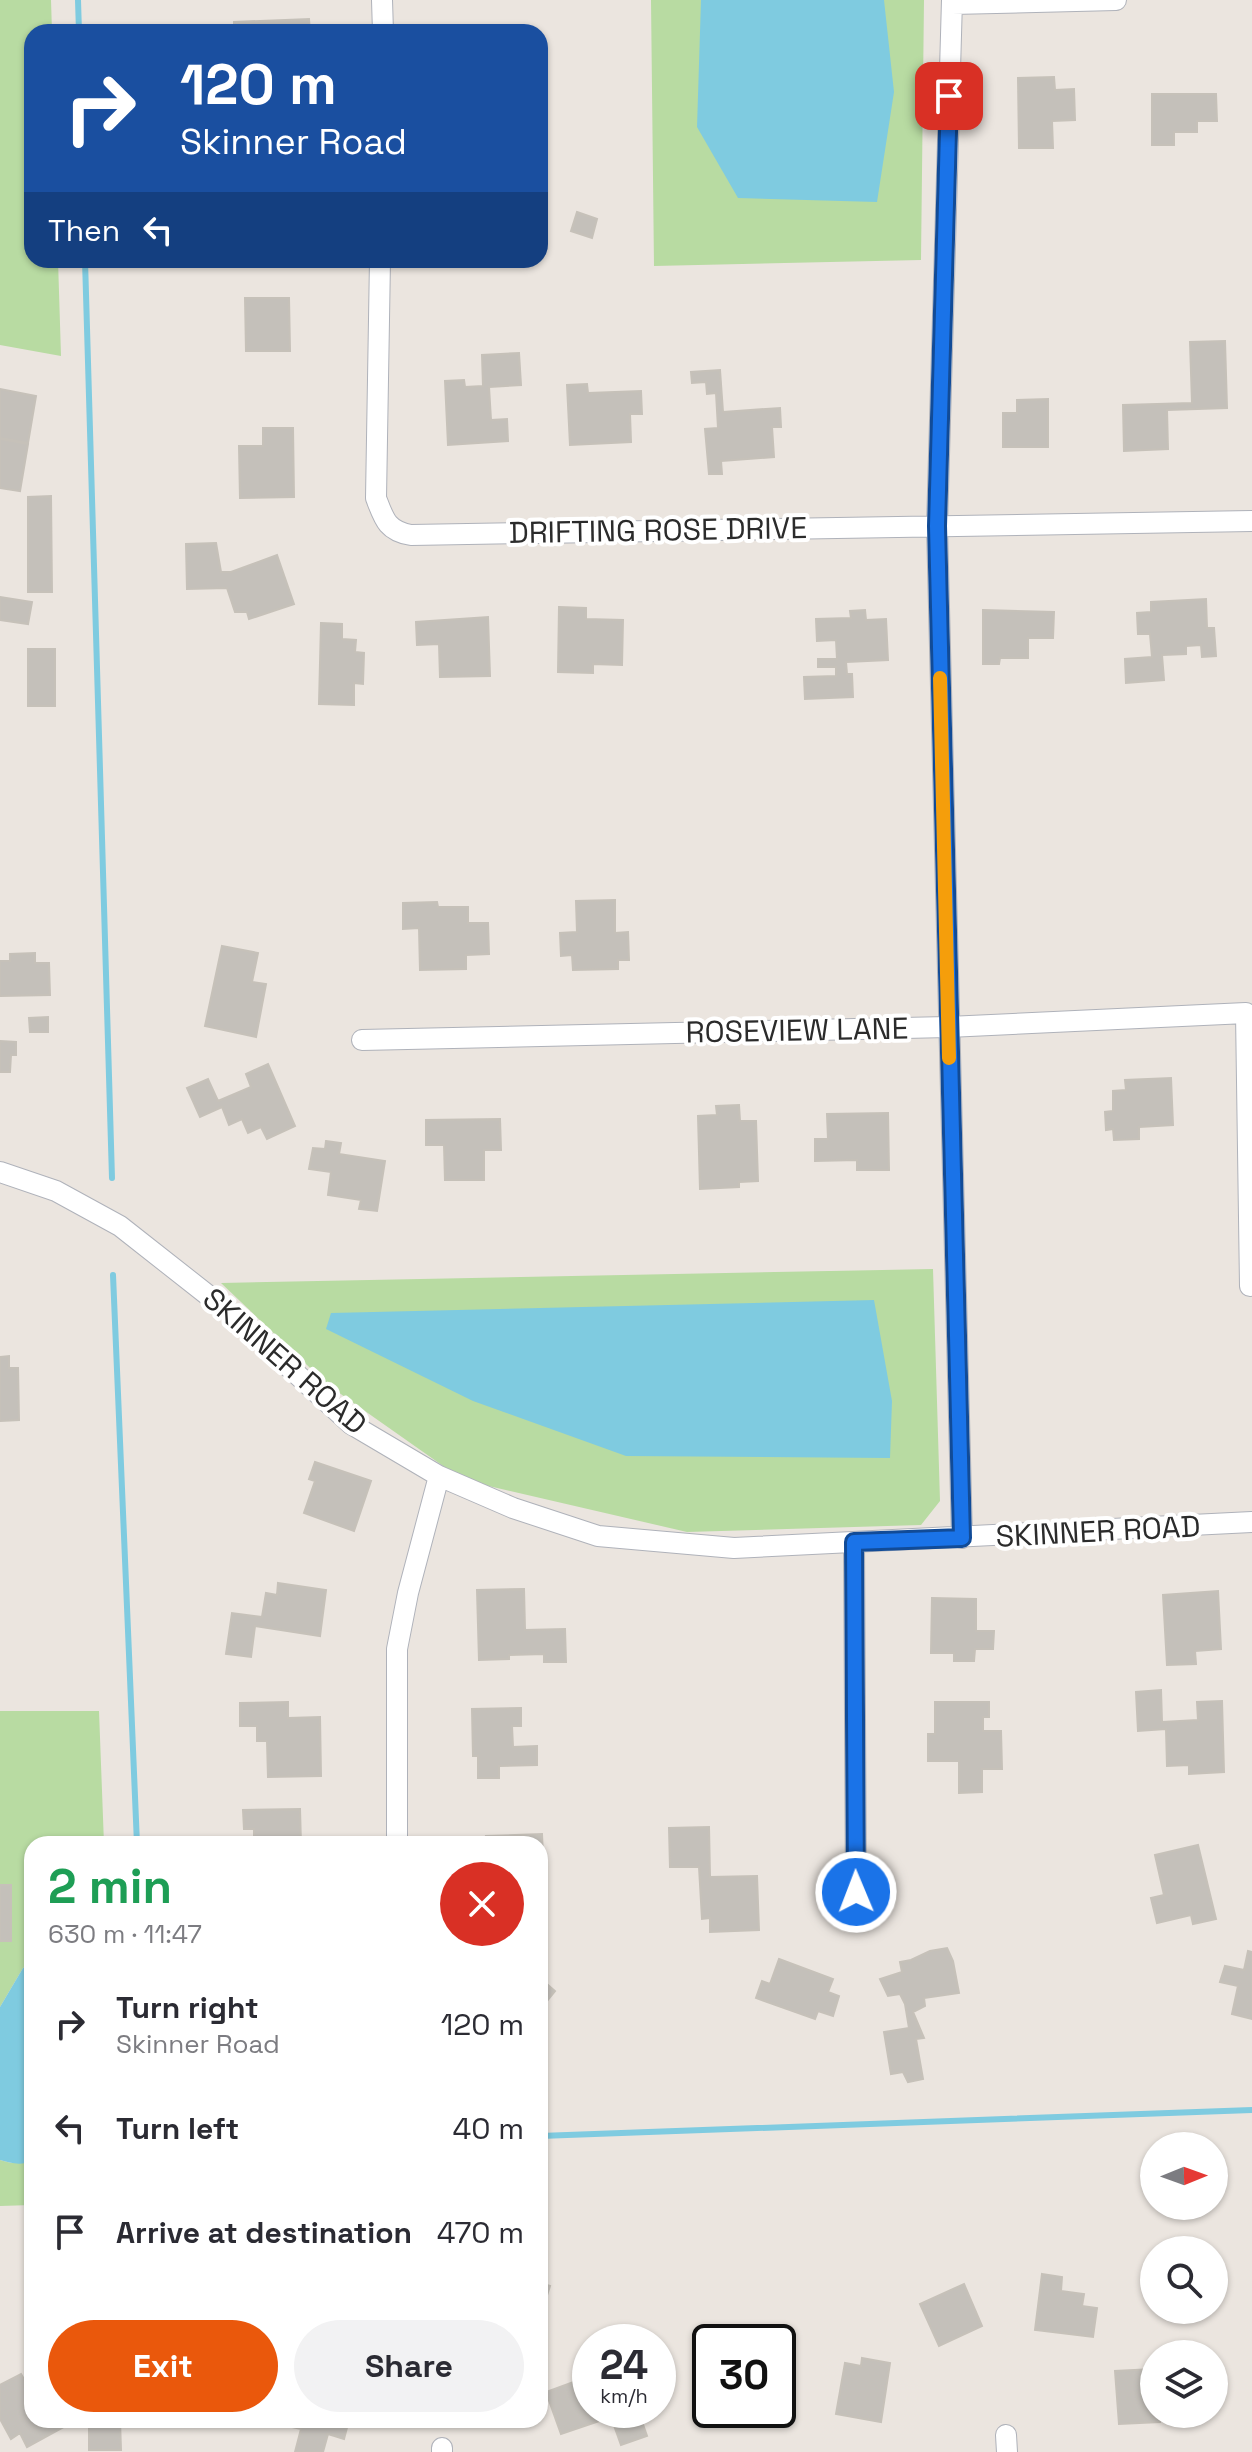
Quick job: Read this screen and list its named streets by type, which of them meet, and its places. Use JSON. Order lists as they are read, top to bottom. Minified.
{"streets":{"street":["DRIFTING ROSE DRIVE","ROSEVIEW LANE","SKINNER ROAD"]},"north":"right","page":{"turn":["120 m","Skinner Road"],"then":"Then","heading":["2 min","630 m · 11:47"],"list":[{"name":"Turn right","note":"Skinner Road","value":"120 m"},{"name":"Turn left","value":"40 m"},{"name":"Arrive at destination","value":"470 m"}],"buttons":["Exit","Share"],"speed":"24 km/h","limit":"30"}}
